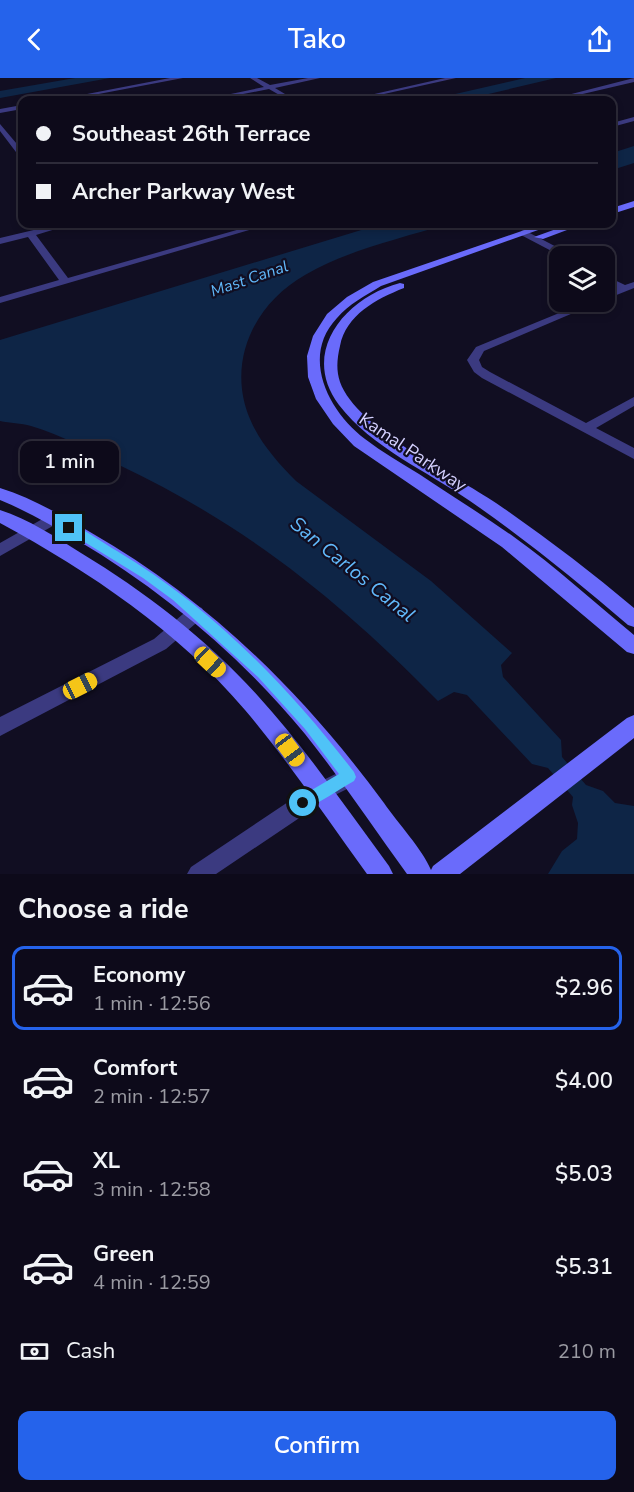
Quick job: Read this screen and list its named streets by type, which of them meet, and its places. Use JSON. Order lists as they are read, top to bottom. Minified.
{"streets":{"street":["Kamal Parkway"]},"water":["Mast Canal","San Carlos Canal"],"page":{"header":"Tako","banner":["Southeast 26th Terrace","Archer Parkway West"],"bubble":"1 min","heading":"Choose a ride","list":[{"name":"Economy","note":"1 min · 12:56","value":"$2.96"},{"name":"Comfort","note":"2 min · 12:57","value":"$4.00"},{"name":"XL","note":"3 min · 12:58","value":"$5.03"},{"name":"Green","note":"4 min · 12:59","value":"$5.31"}],"pay":["Cash","210 m"],"buttons":"Confirm"}}
